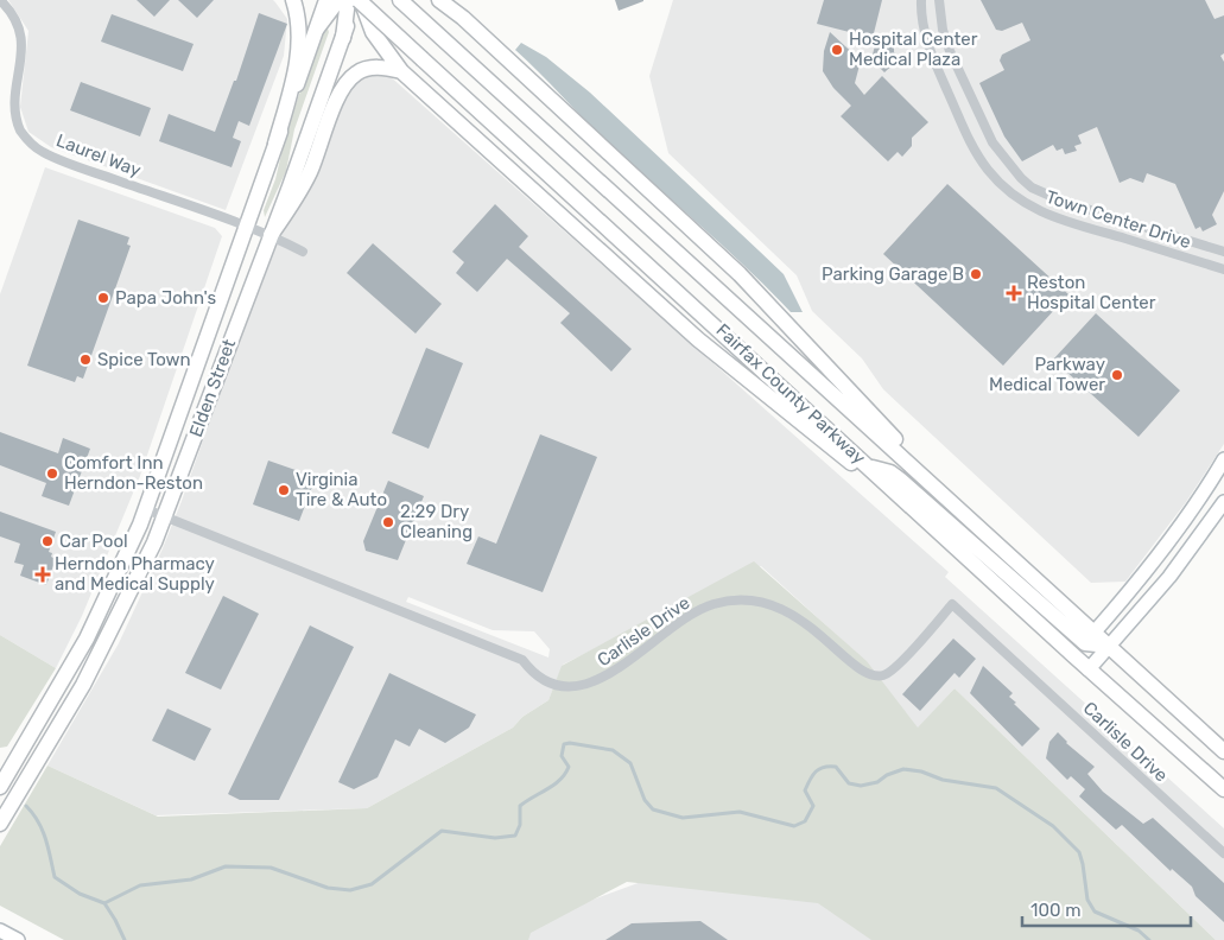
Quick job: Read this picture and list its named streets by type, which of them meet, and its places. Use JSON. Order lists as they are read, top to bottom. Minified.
{"streets":{"main road":["Elden Street","Fairfax County Parkway"],"street":["Laurel Way","Town Center Drive","Carlisle Drive"]},"crossings":[["Laurel Way","Elden Street"],["Elden Street","Fairfax County Parkway"],["Elden Street","Carlisle Drive"]],"places":{"other":["Hospital Center Medical Plaza","Parking Garage B","Papa John's","Spice Town","Parkway Medical Tower","Comfort Inn Herndon-Reston","Virginia Tire & Auto","2.29 Dry Cleaning","Car Pool"],"health":["Reston Hospital Center","Herndon Pharmacy and Medical Supply"]},"scale_bar":"100 m"}
